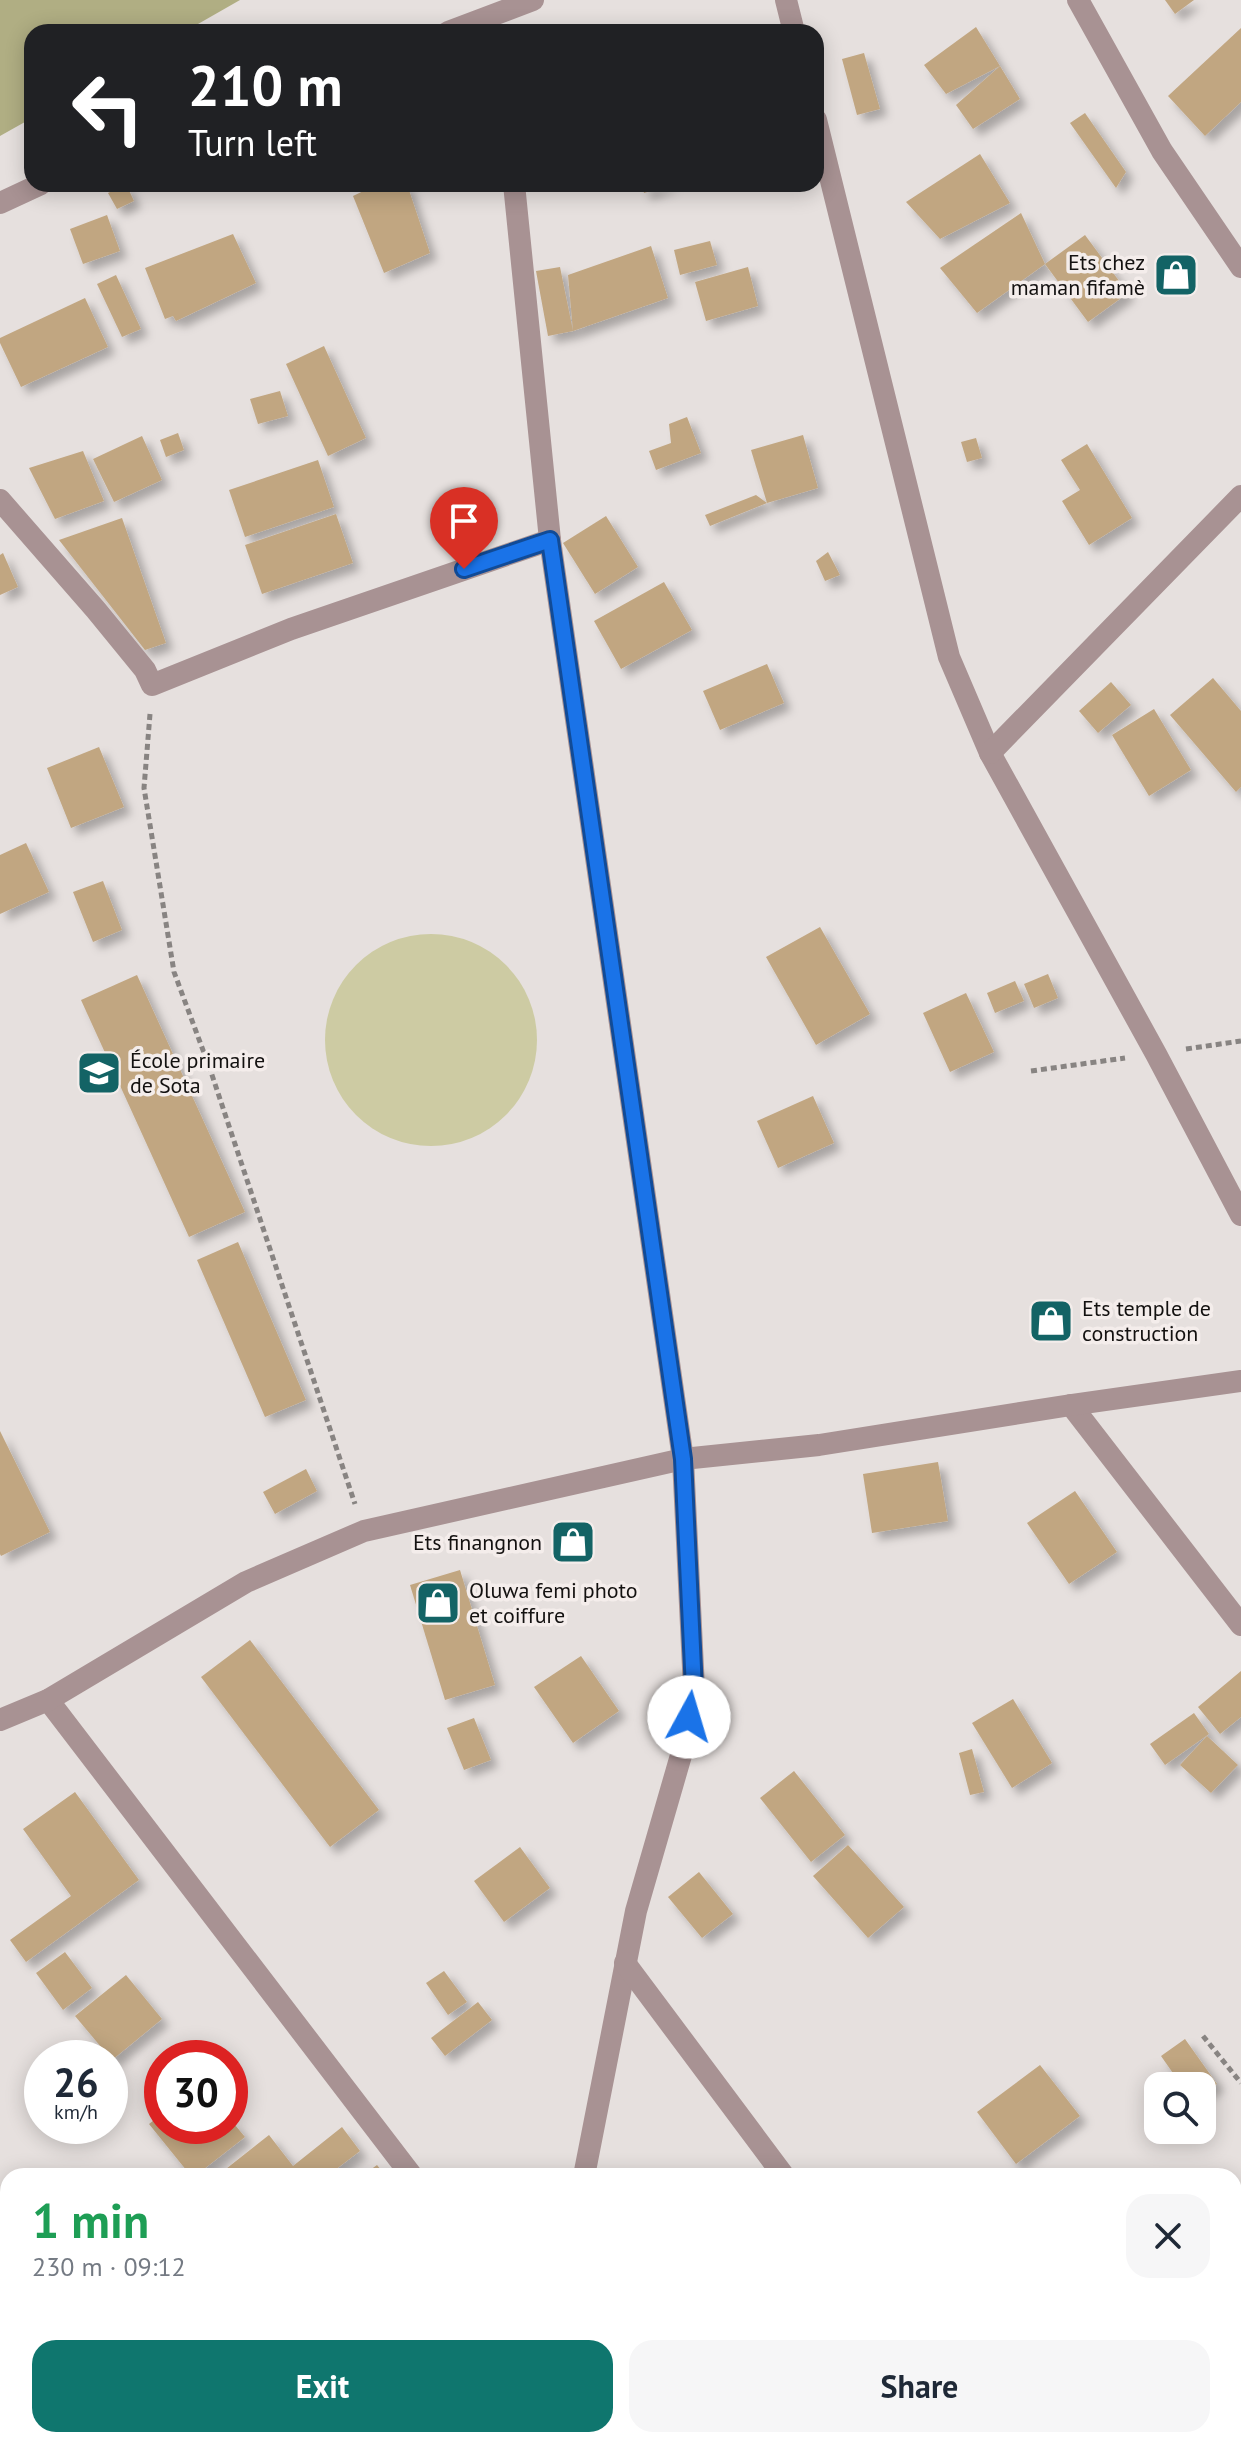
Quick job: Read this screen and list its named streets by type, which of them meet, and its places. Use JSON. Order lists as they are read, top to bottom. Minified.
{"places":{"shop":["Ets chez maman fifamè","Ets temple de construction","Ets finangnon","Oluwa femi photo et coiffure"],"school or university":["École primaire de Sota"]},"page":{"turn":["210 m","Turn left"],"speed":"26 km/h","limit":"30","heading":["1 min","230 m · 09:12"],"buttons":["Exit","Share"]}}
